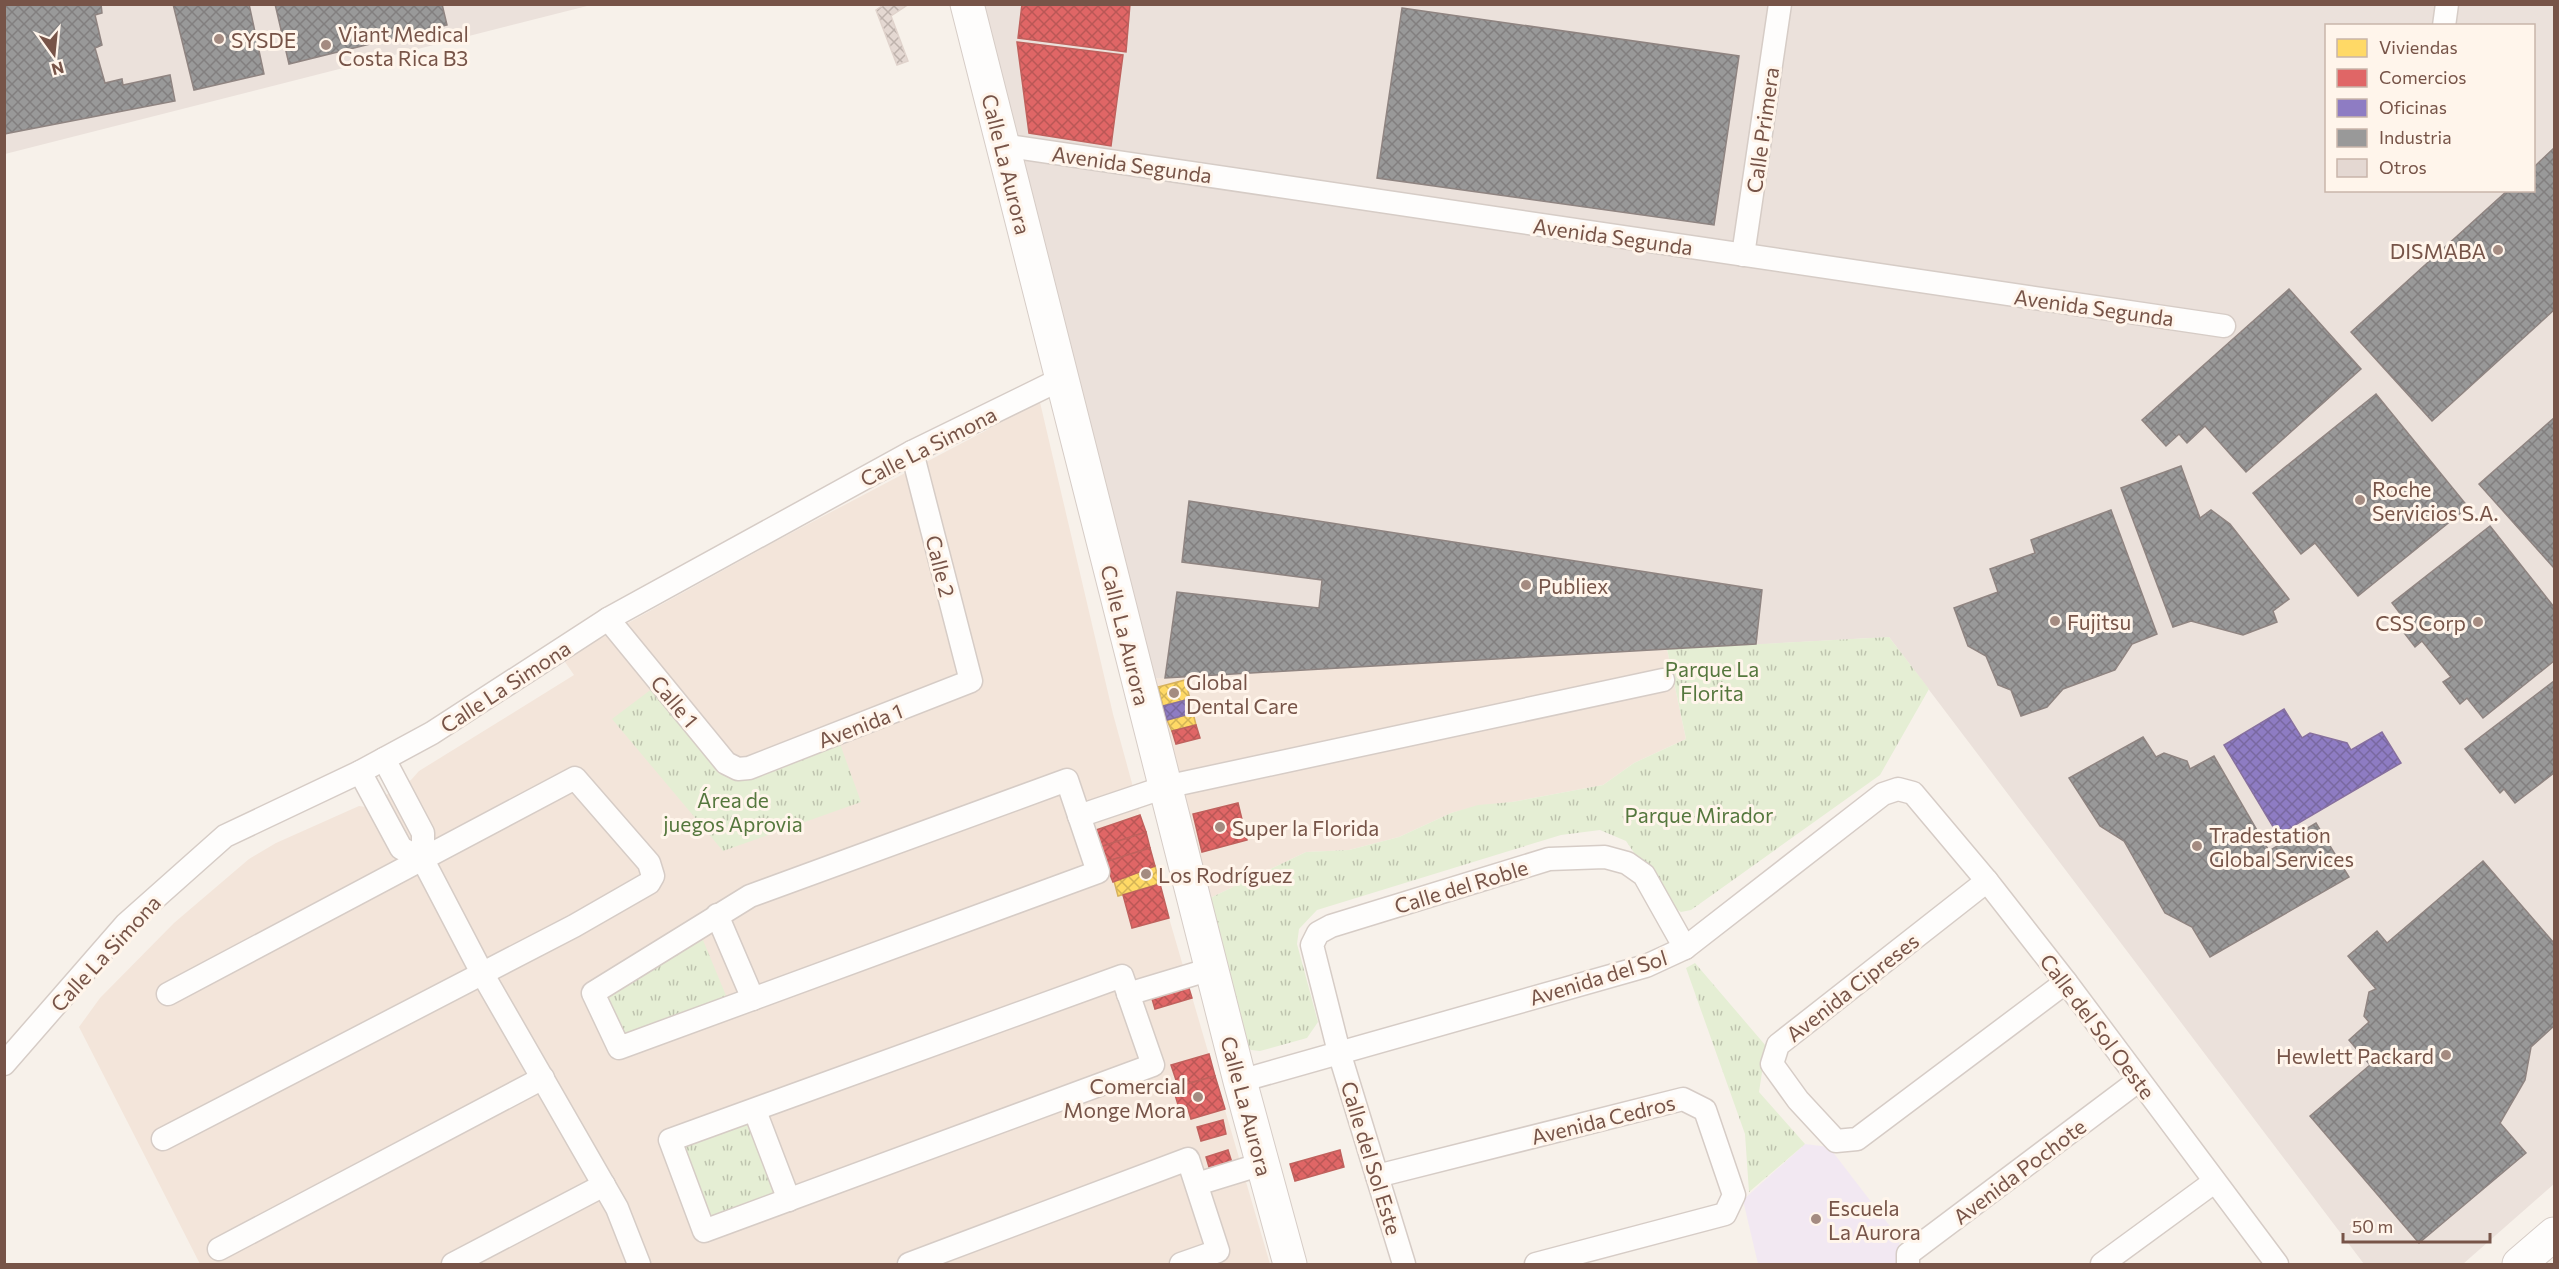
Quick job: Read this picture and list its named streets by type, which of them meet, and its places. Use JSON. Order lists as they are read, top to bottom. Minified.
{"streets":{"street":["Calle Primera","Calle La Aurora","Avenida Segunda","Calle La Simona","Calle 2","Calle 1","Avenida 1","Calle del Roble","Avenida del Sol","Avenida Cipreses","Calle del Sol Oeste","Avenida Cedros","Calle del Sol Este","Avenida Pochote"]},"crossings":[["Calle Primera","Avenida Segunda"],["Calle La Aurora","Avenida Segunda"],["Calle La Aurora","Calle La Simona"],["Calle La Aurora","Avenida del Sol"],["Calle La Simona","Calle 2"],["Calle La Simona","Calle 1"],["Calle 2","Avenida 1"],["Calle 1","Avenida 1"],["Calle del Roble","Avenida del Sol"],["Calle del Roble","Calle del Sol Este"],["Avenida del Sol","Calle del Sol Oeste"],["Avenida del Sol","Calle del Sol Este"],["Avenida Cipreses","Calle del Sol Oeste"],["Calle del Sol Oeste","Avenida Pochote"],["Avenida Cedros","Calle del Sol Este"]],"parks":["Parque La Florita","Área de juegos Aprovia","Parque Mirador"],"places":["SYSDE","Viant Medical Costa Rica B3","DISMABA","Roche Servicios S.A.","Publiex","Fujitsu","CSS Corp","Global Dental Care","Super la Florida","Tradestation Global Services","Los Rodríguez","Hewlett Packard","Comercial Monge Mora","Escuela La Aurora"],"legend":["Viviendas","Comercios","Oficinas","Industria","Otros"],"scale_bar":"50 m","north":"bottom"}
